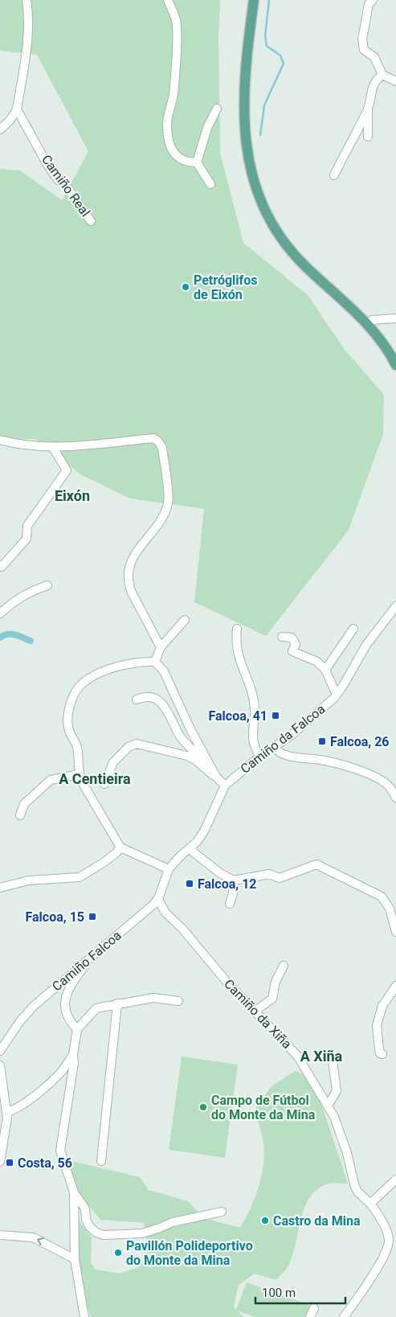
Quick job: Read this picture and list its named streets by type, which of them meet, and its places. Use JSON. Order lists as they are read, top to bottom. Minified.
{"streets":{"street":["Camiño Real","Camiño da Falcoa","Camiño Falcoa","Camiño da Xiña"]},"crossings":[["Camiño Falcoa","Camiño da Xiña"]],"districts":["Eixón","A Centieira","A Xiña"],"places":{"other":["Petróglifos de Eixón","Campo de Fútbol do Monte da Mina","Castro da Mina","Pavillón Polideportivo do Monte da Mina"],"transit":["Falcoa, 41","Falcoa, 26","Falcoa, 12","Falcoa, 15","Costa, 56"]},"scale_bar":"100 m"}
